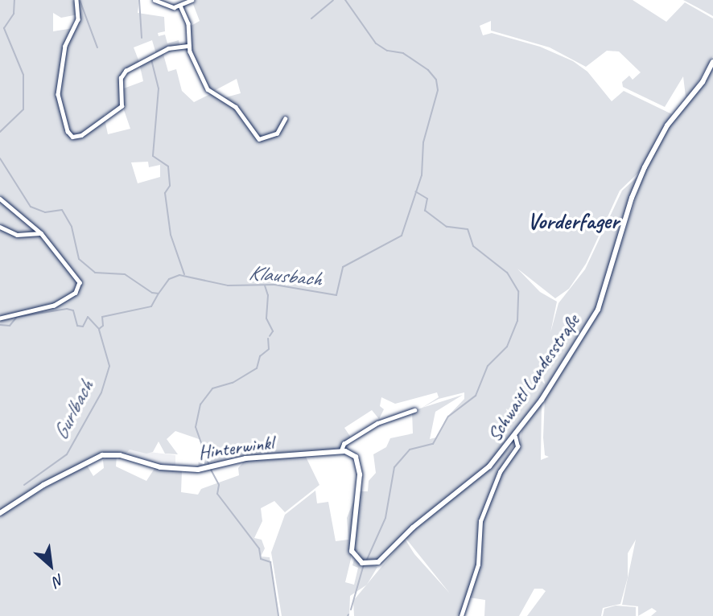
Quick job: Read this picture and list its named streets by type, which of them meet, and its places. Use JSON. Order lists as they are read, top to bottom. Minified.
{"streets":{"street":["Schwaitl Landesstraße","Hinterwinkl"]},"crossings":[["Schwaitl Landesstraße","Hinterwinkl"]],"districts":["Vorderfager"],"water":["Klausbach","Gurlbach"],"north":"bottom right"}
